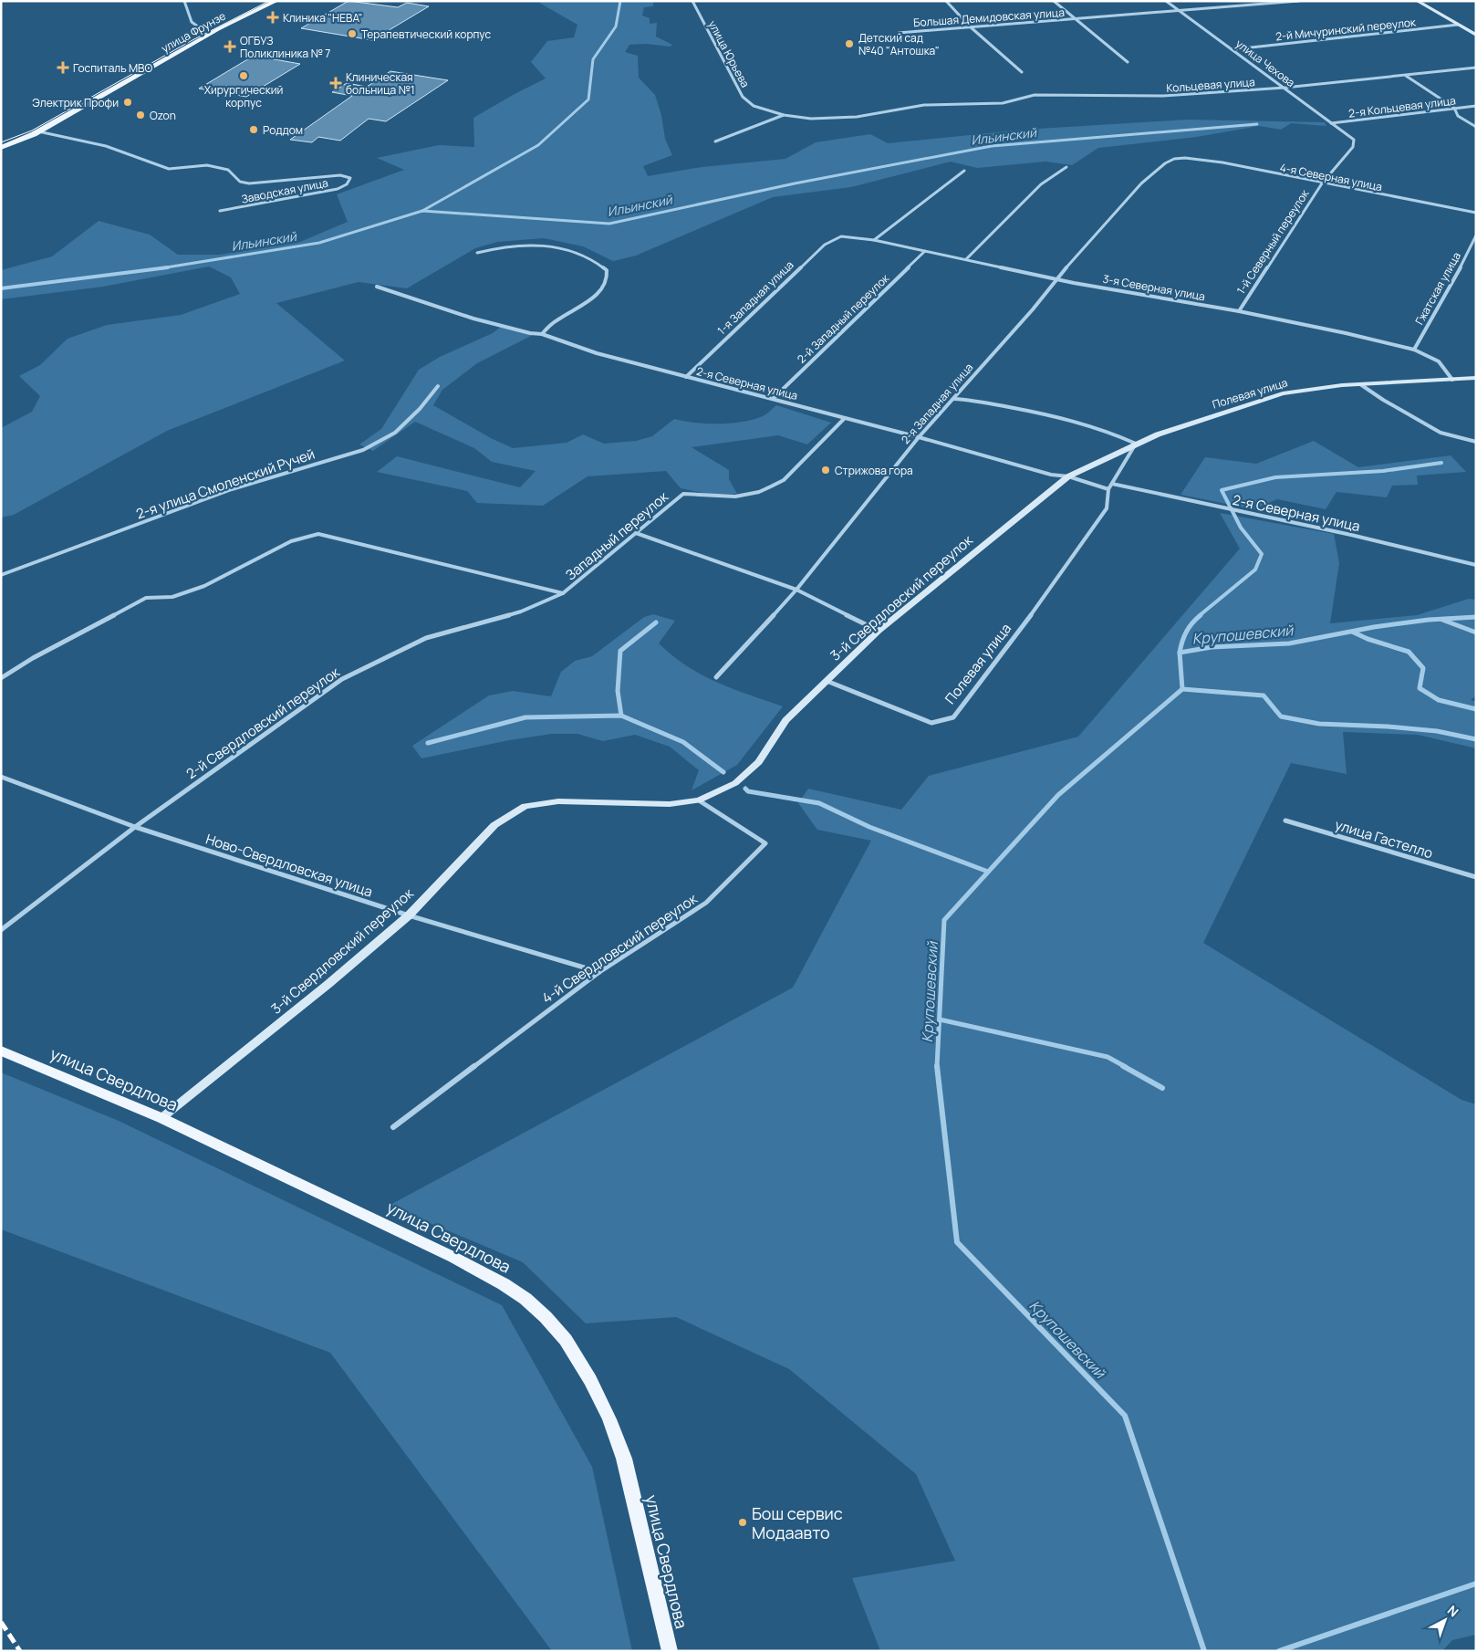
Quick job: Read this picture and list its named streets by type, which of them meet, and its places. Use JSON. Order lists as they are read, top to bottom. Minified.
{"streets":{"main road":["улица Фрунзе","Полевая улица","3-й Свердловский переулок","улица Свердлова"],"street":["Большая Демидовская улица","2-й Мичуринский переулок","улица Юрьева","улица Чехова","Кольцевая улица","2-я Кольцевая улица","4-я Северная улица","Заводская улица","1-й Северный переулок","3-я Северная улица","Гжатская улица","1-я Западная улица","2-й Западный переулок","2-я Северная улица","2-я Западная улица","2-я улица Смоленский Ручей","Западный переулок","2-й Свердловский переулок","улица Гастелло","Ново-Свердловская улица","4-й Свердловский переулок"]},"crossings":[["Большая Демидовская улица","улица Чехова"],["2-й Мичуринский переулок","улица Чехова"],["улица Фрунзе","Заводская улица"],["улица Юрьева","Кольцевая улица"],["улица Чехова","Кольцевая улица"],["улица Чехова","2-я Кольцевая улица"],["улица Чехова","1-й Северный переулок"],["4-я Северная улица","1-й Северный переулок"],["4-я Северная улица","2-я Западная улица"],["1-й Северный переулок","3-я Северная улица"],["3-я Северная улица","Гжатская улица"],["3-я Северная улица","1-я Западная улица"],["3-я Северная улица","2-й Западный переулок"],["3-я Северная улица","Полевая улица"],["3-я Северная улица","2-я Западная улица"],["1-я Западная улица","2-я Северная улица"],["2-й Западный переулок","2-я Северная улица"],["2-я Северная улица","Полевая улица"],["2-я Северная улица","2-я Западная улица"],["2-я Северная улица","Западный переулок"],["2-я Северная улица","3-й Свердловский переулок"],["Полевая улица","3-й Свердловский переулок"],["Западный переулок","2-й Свердловский переулок"],["3-й Свердловский переулок","Ново-Свердловская улица"],["3-й Свердловский переулок","4-й Свердловский переулок"],["3-й Свердловский переулок","улица Свердлова"],["2-й Свердловский переулок","Ново-Свердловская улица"],["Ново-Свердловская улица","4-й Свердловский переулок"]],"water":["Ильинский","Крупошевский"],"places":{"health":["Клиника \"НЕВА\"","ОГБУЗ Поликлиника № 7","Госпиталь МВО","Клиническая больница №1"],"other":["Терапевтический корпус","Детский сад №40 \"Антошка\"","Хирургический корпус","Электрик Профи","Ozon","Роддом","Стрижова гора","Бош сервис Модаавто"]},"north":"top right"}
